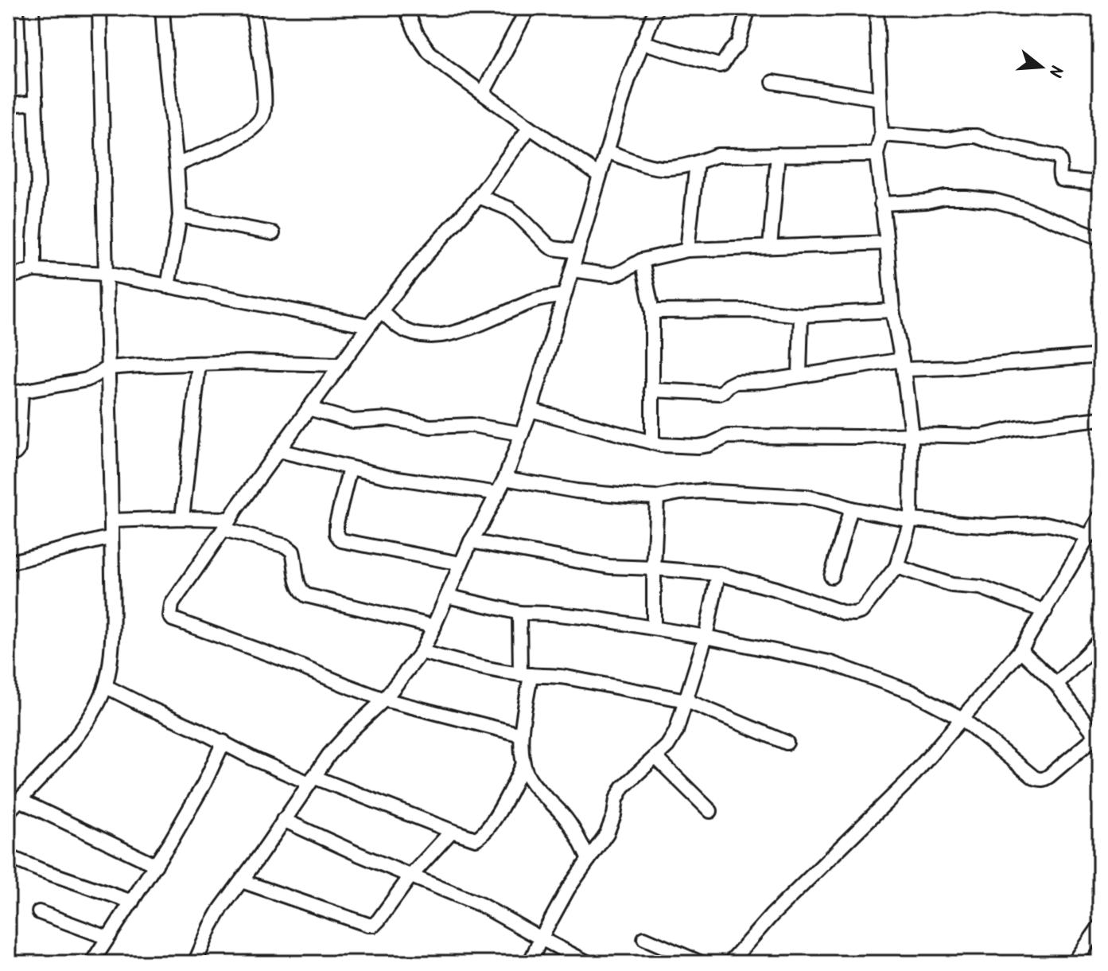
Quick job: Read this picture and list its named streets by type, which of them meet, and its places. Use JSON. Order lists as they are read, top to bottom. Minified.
{"north":"right"}
